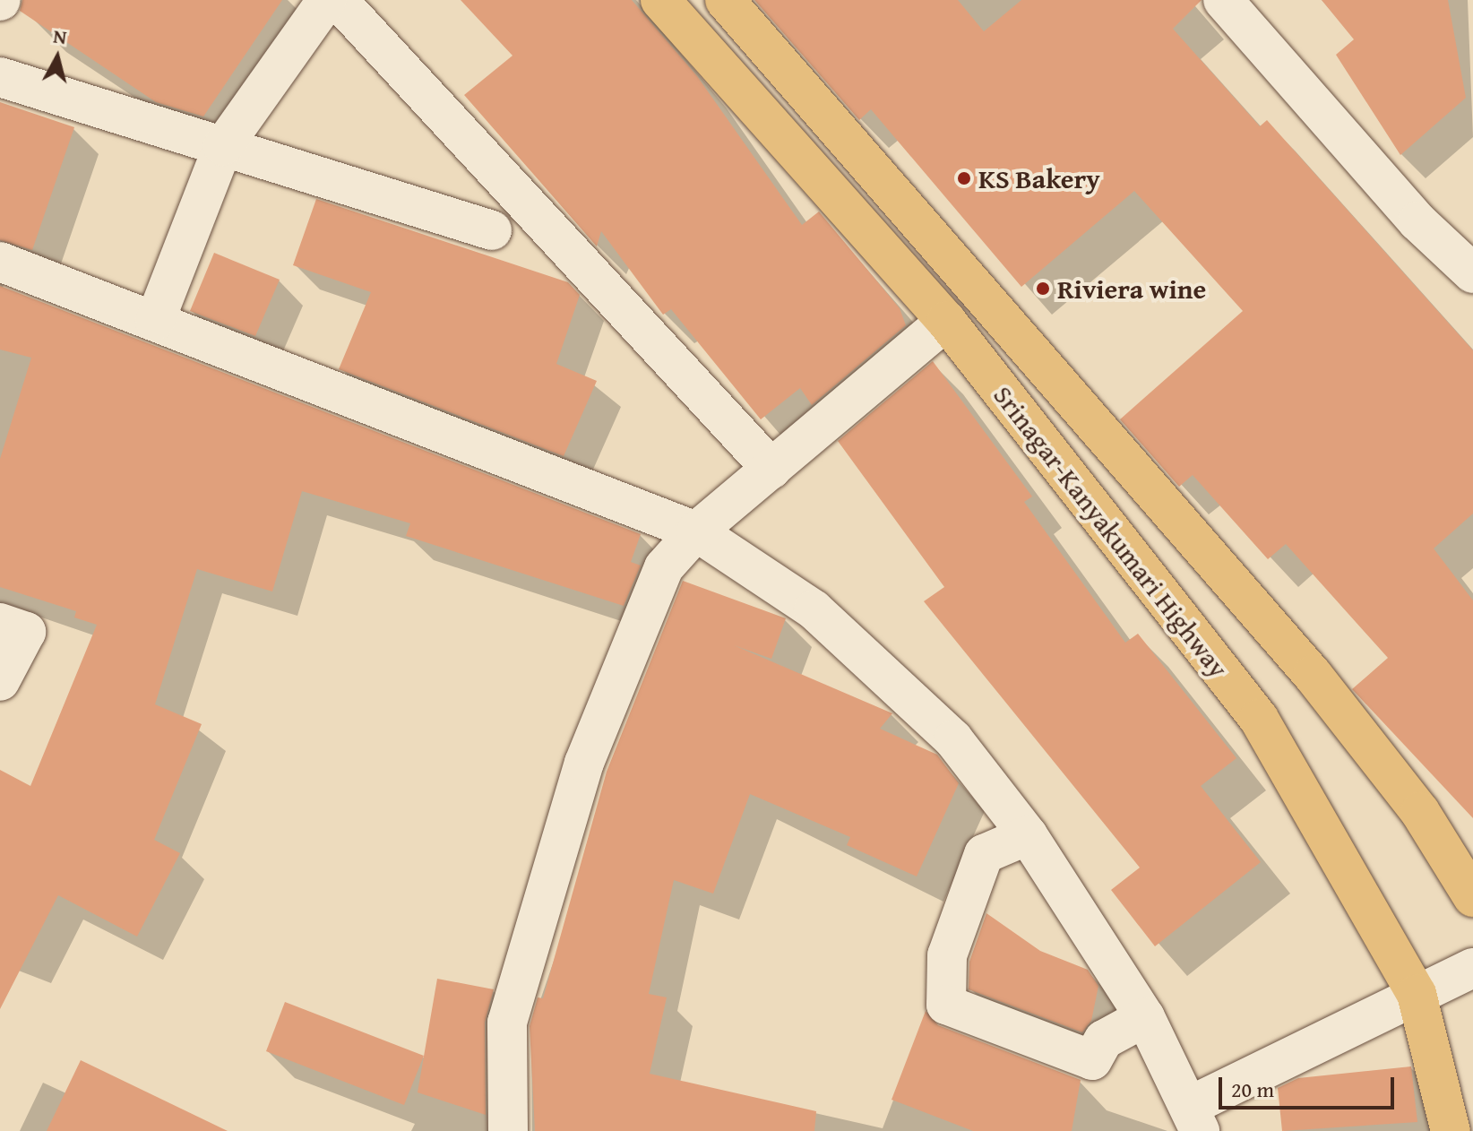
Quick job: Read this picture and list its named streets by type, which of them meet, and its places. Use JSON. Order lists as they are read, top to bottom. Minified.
{"streets":{"highway":["Srinagar-Kanyakumari Highway"]},"places":["KS Bakery","Riviera wine"],"scale_bar":"20 m","north":"top"}
